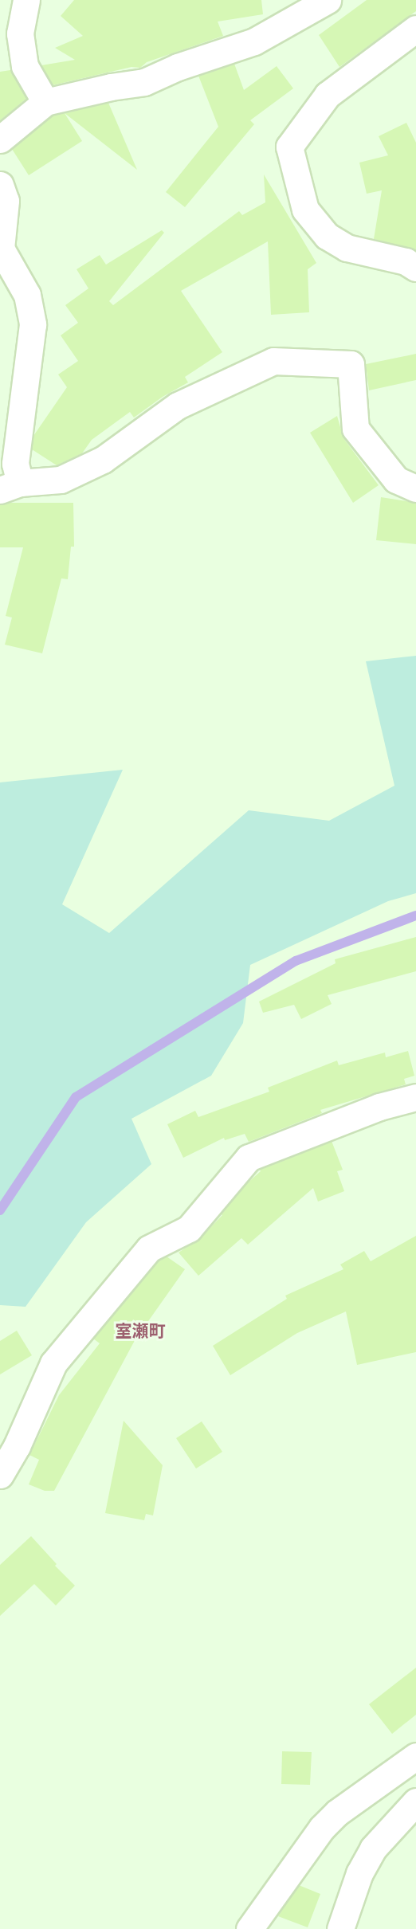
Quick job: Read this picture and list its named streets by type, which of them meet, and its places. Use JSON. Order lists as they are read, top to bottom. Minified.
{"districts":["室瀬町"]}
